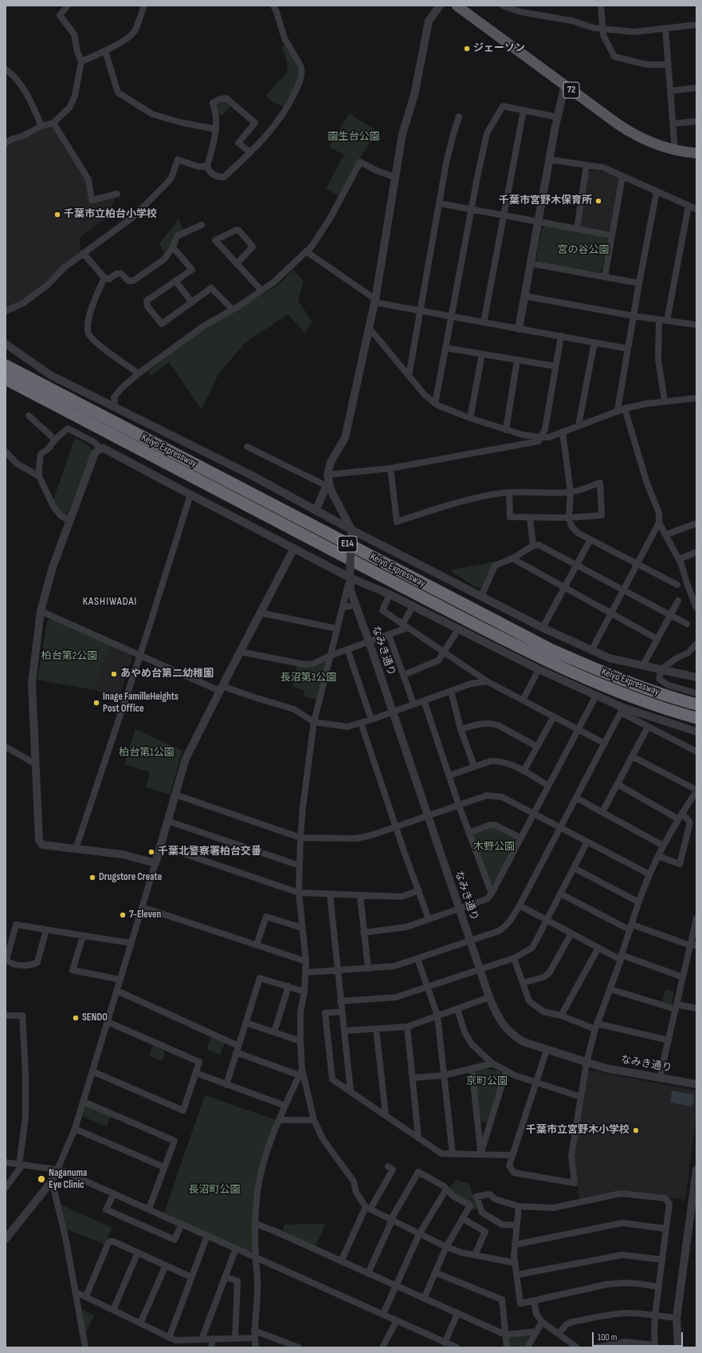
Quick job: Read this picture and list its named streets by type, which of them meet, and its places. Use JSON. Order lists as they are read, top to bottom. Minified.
{"streets":{"highway":["Keiyo Expressway","E14"],"main road":["72"],"street":["なみき通り"]},"districts":["KASHIWADAI"],"parks":["園生台公園","宮の谷公園","柏台第2公園","長沼第3公園","柏台第1公園","木野公園","京町公園","長沼町公園"],"places":["ジェーソン","千葉市宮野木保育所","千葉市立柏台小学校","あやめ台第二幼稚園","Inage FamilleHeights Post Office","千葉北警察署柏台交番","Drugstore Create","7-Eleven","SENDO","千葉市立宮野木小学校","Naganuma Eye Clinic"],"scale_bar":"100 m"}
